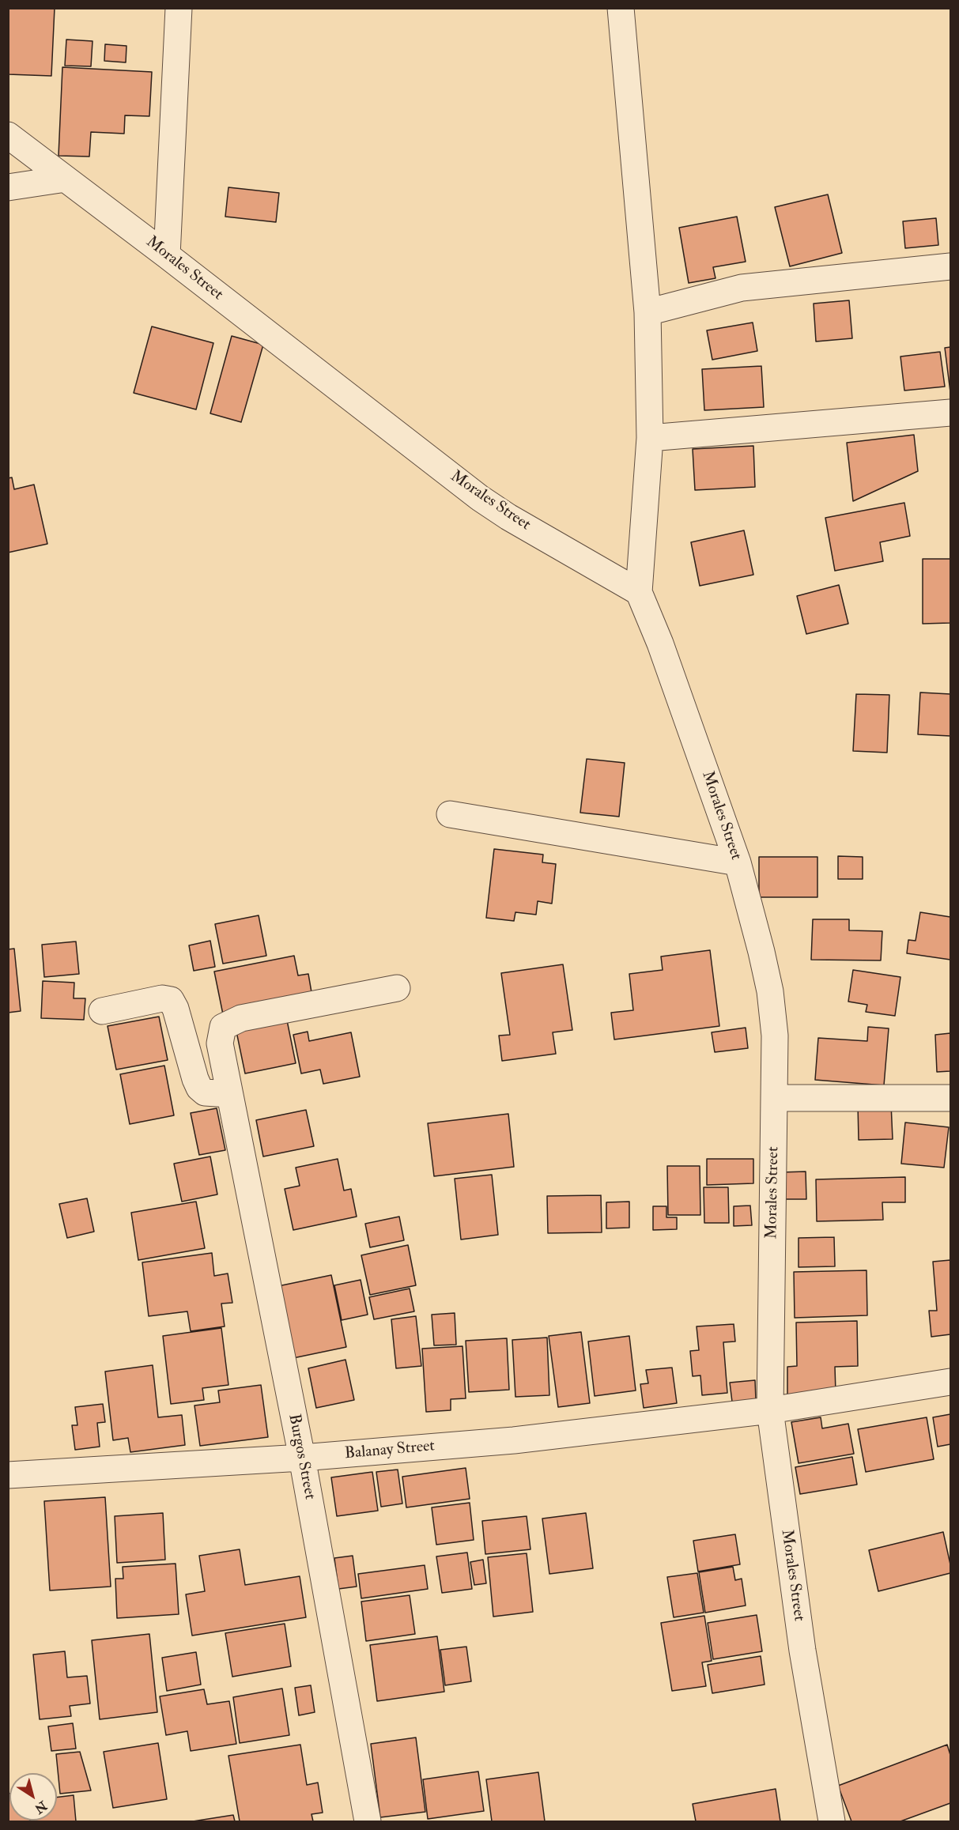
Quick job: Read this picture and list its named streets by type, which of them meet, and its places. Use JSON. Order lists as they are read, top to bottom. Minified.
{"streets":{"street":["Morales Street","Balanay Street","Burgos Street"]},"crossings":[["Morales Street","Balanay Street"],["Balanay Street","Burgos Street"]],"north":"bottom right"}
